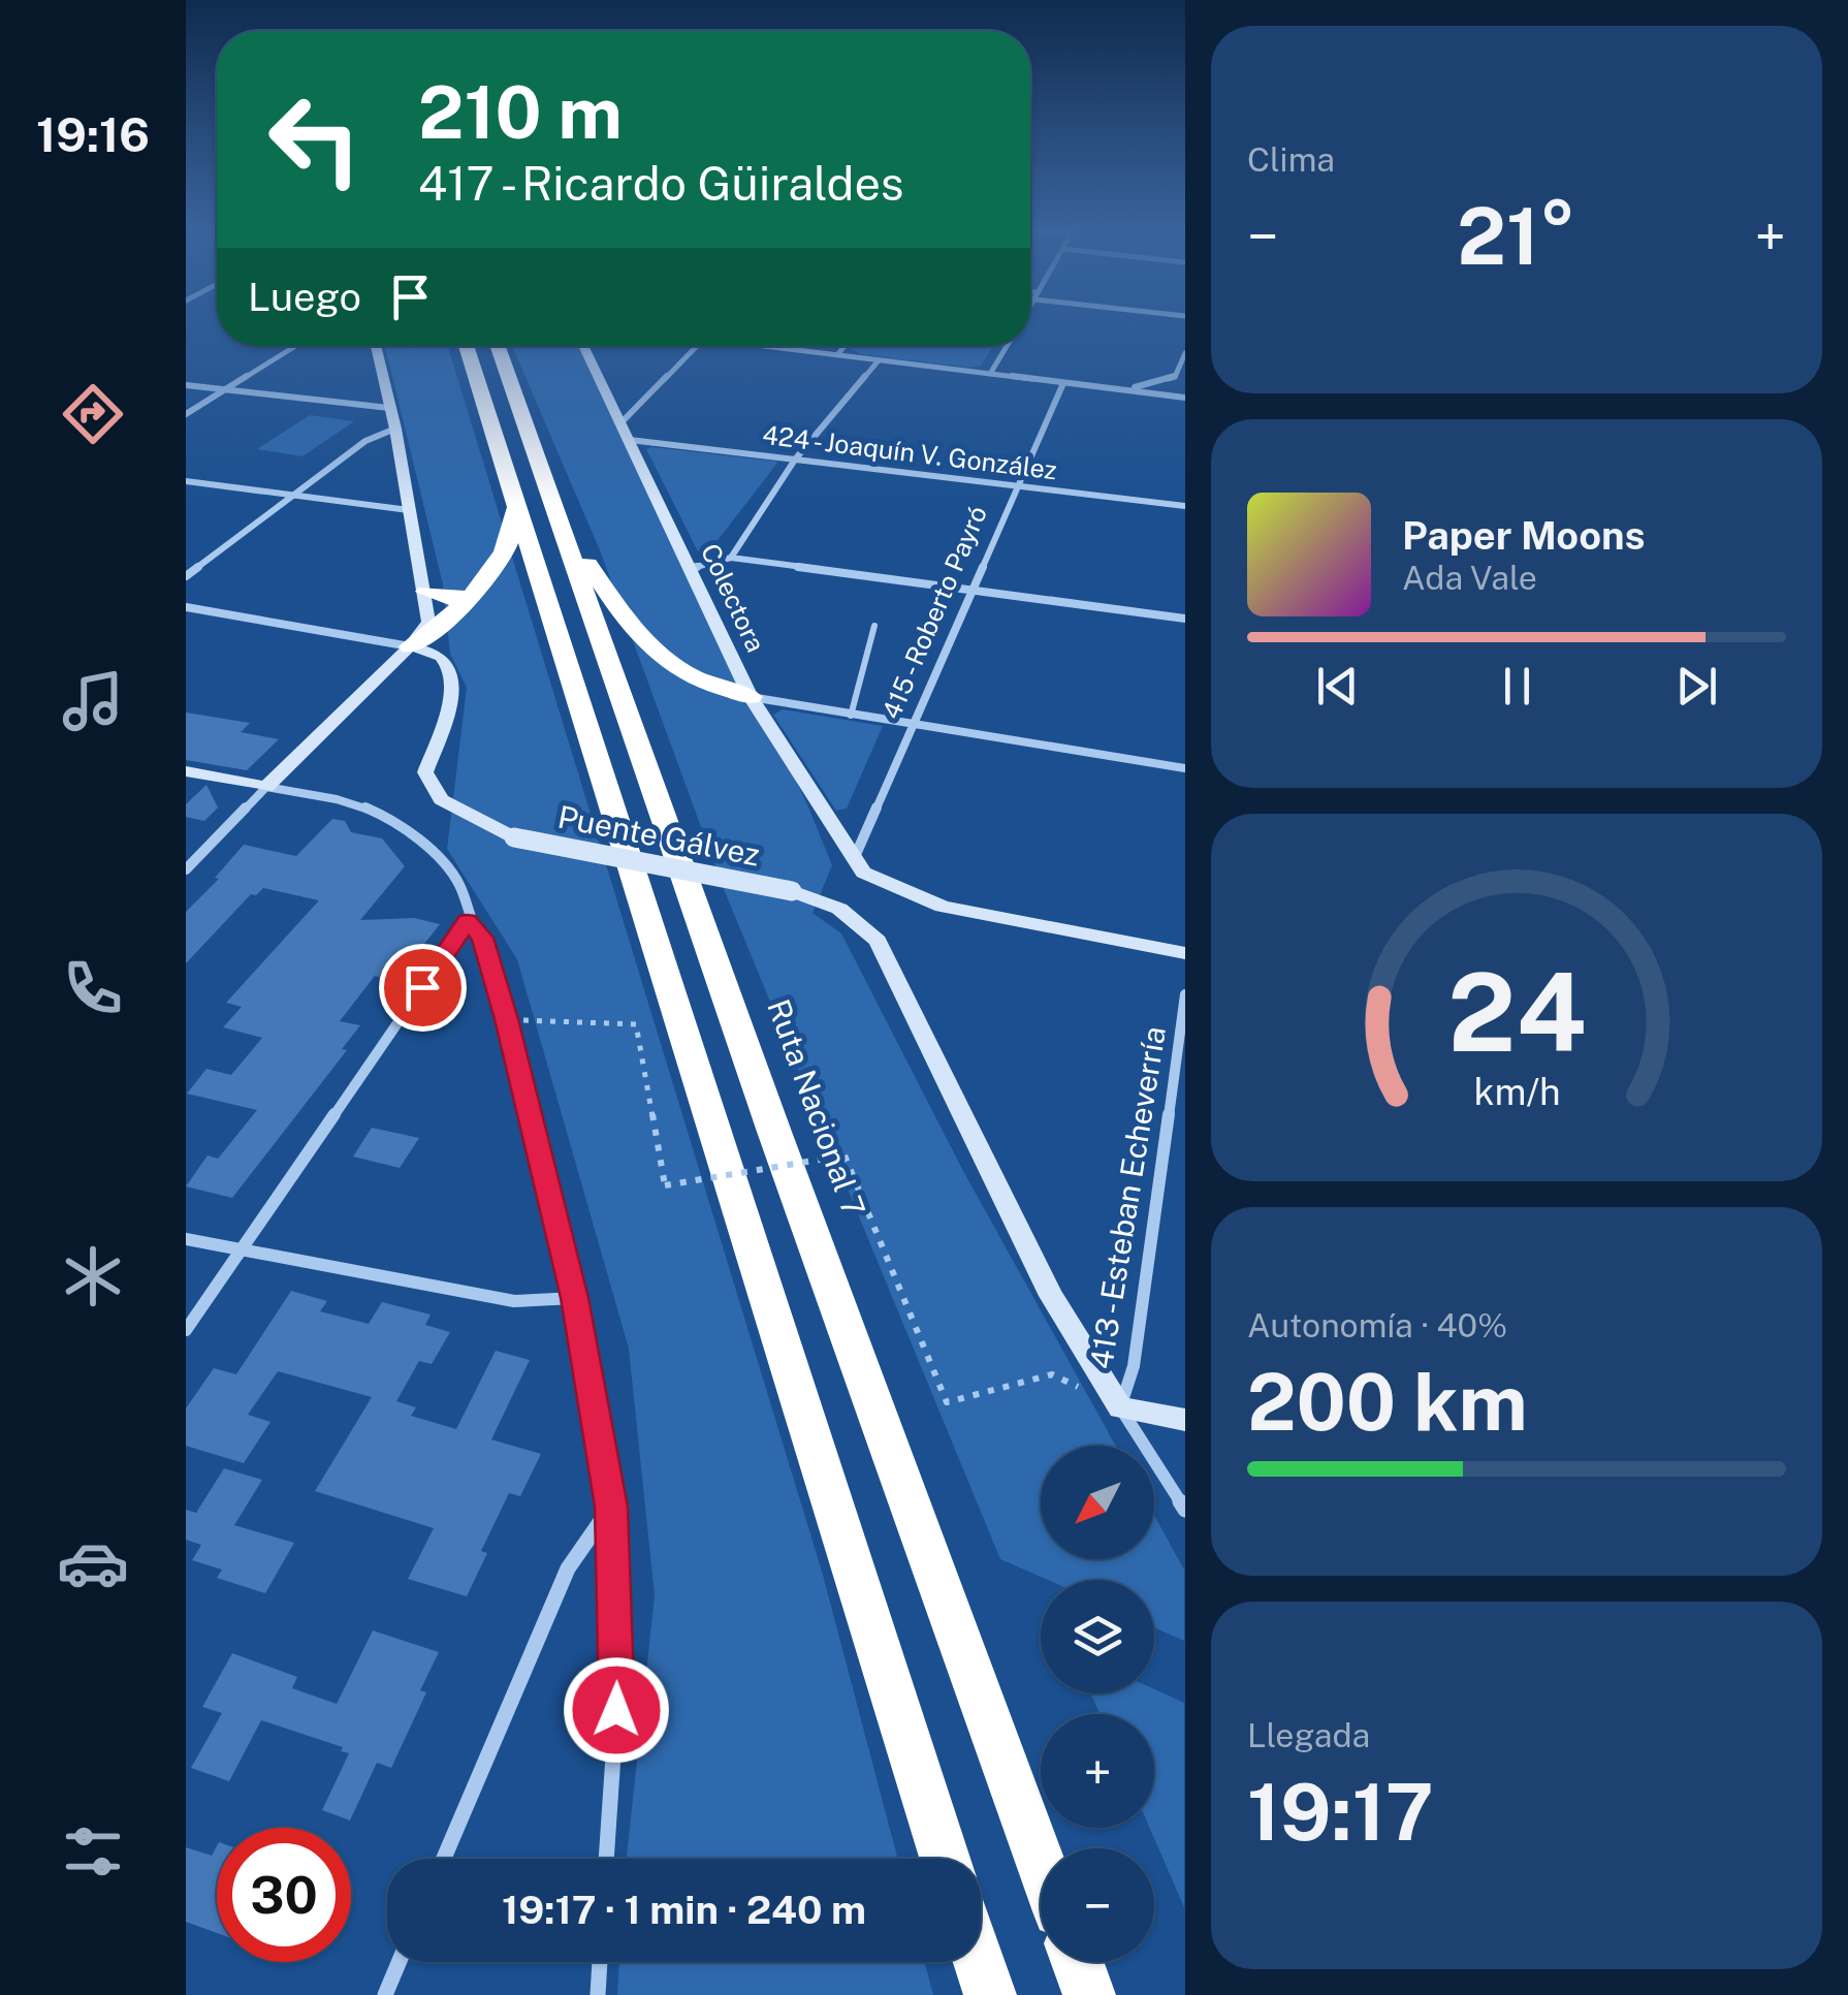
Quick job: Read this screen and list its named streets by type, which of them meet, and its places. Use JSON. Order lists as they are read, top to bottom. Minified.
{"streets":{"highway":["Ruta Nacional 7"],"street":["424 - Joaquín V. González","Colectora","415 - Roberto Payró","Puente Gálvez","413 - Esteban Echeverría"]},"crossings":[["424 - Joaquín V. González","Colectora"],["424 - Joaquín V. González","415 - Roberto Payró"],["Colectora","415 - Roberto Payró"],["Puente Gálvez","413 - Esteban Echeverría"]],"north":"bottom left","page":{"tabs":"19:16","tile":["Clima",["Autonomía · 40%","200 km"],["Llegada","19:17"]],"turn":["210 m","417 - Ricardo Güiraldes"],"heat":["−","21°","+"],"then":"Luego","song":["Paper Moons","Ada Vale"],"map_buttons":["+","−"],"limit":"30","trip":"19:17 · 1 min · 240 m","gauge":["24","km/h"]}}
